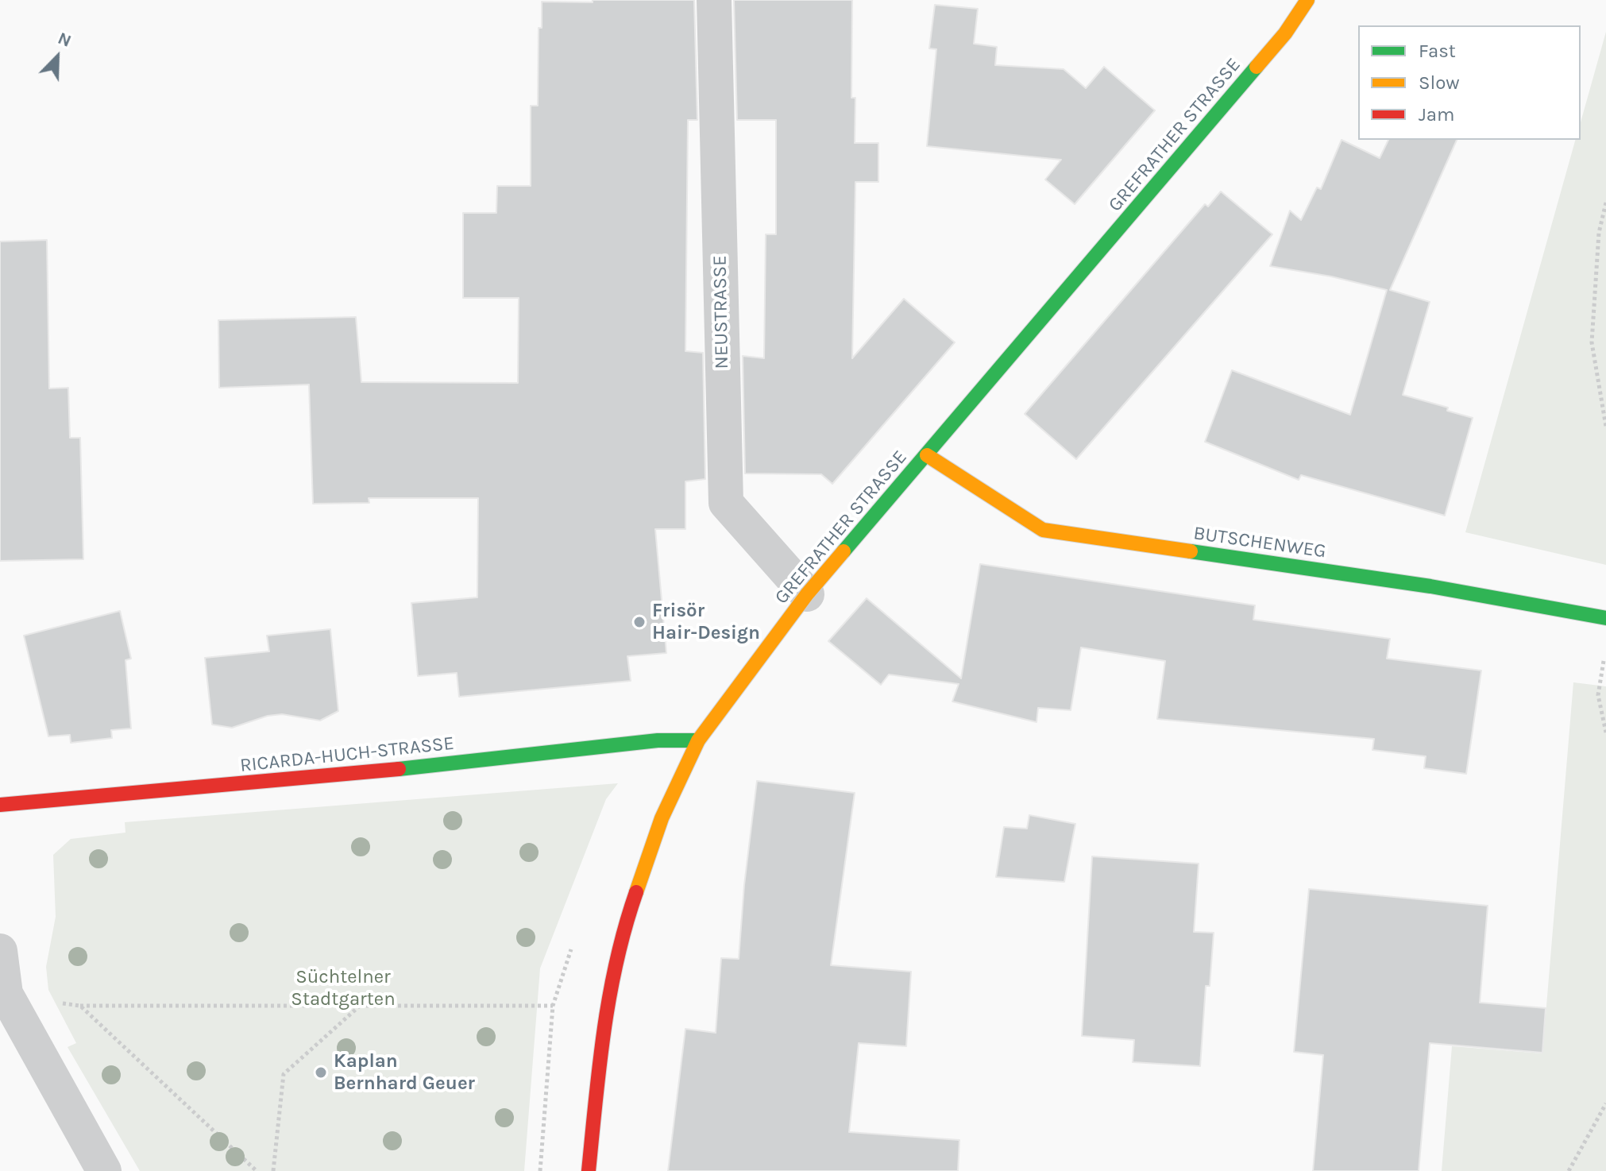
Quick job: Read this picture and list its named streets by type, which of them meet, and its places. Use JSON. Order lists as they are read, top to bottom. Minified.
{"streets":{"main road":["GREFRATHER STRASSE","BUTSCHENWEG","RICARDA-HUCH-STRASSE"],"street":["NEUSTRASSE"]},"crossings":[["GREFRATHER STRASSE","NEUSTRASSE"],["GREFRATHER STRASSE","BUTSCHENWEG"],["GREFRATHER STRASSE","RICARDA-HUCH-STRASSE"]],"parks":["Süchtelner Stadtgarten"],"places":["Frisör Hair-Design","Kaplan Bernhard Geuer"],"legend":["Fast","Slow","Jam"],"north":"top right"}
